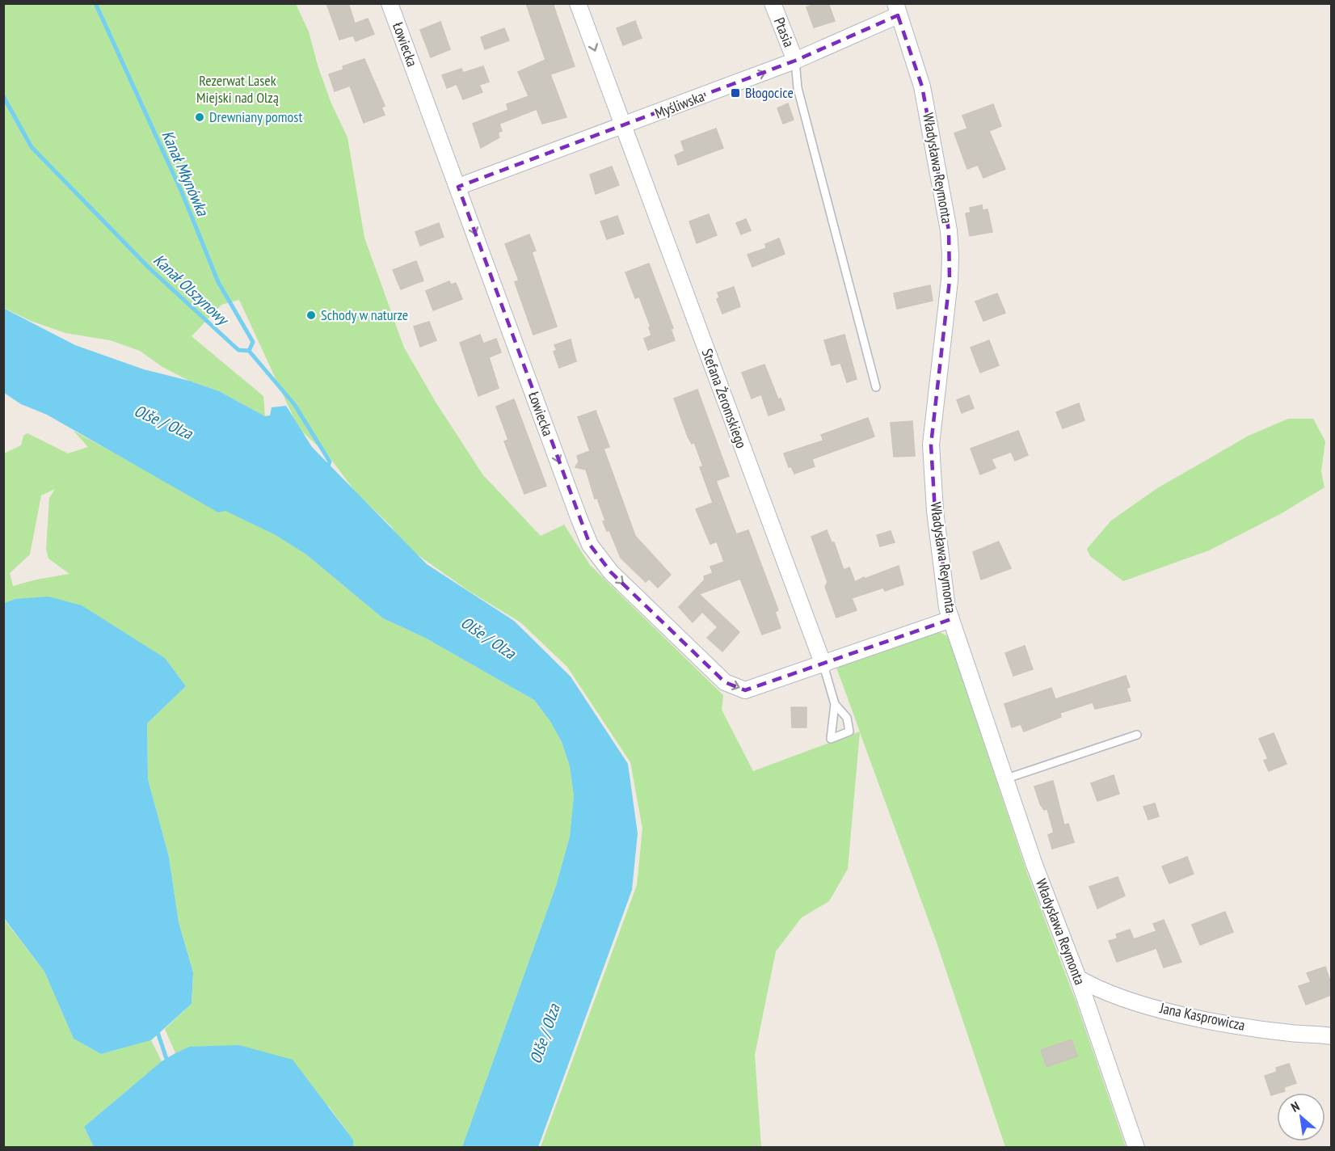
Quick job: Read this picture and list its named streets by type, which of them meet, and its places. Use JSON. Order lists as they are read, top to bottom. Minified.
{"streets":{"street":["Ptasia","Łowiecka","Myśliwska","Władysława Reymonta","Stefana Żeromskiego","Jana Kasprowicza"]},"crossings":[["Ptasia","Myśliwska"],["Łowiecka","Myśliwska"],["Łowiecka","Stefana Żeromskiego"],["Myśliwska","Władysława Reymonta"],["Myśliwska","Stefana Żeromskiego"],["Władysława Reymonta","Jana Kasprowicza"]],"one_way":["Łowiecka","Myśliwska"],"water":["Kanał Młynówka","Kanał Olszynowy","Olše / Olza"],"parks":["Rezerwat Lasek Miejski nad Olzą"],"places":{"transit":["Błogocice"],"other":["Drewniany pomost","Schody w naturze"]},"north":"top left"}
